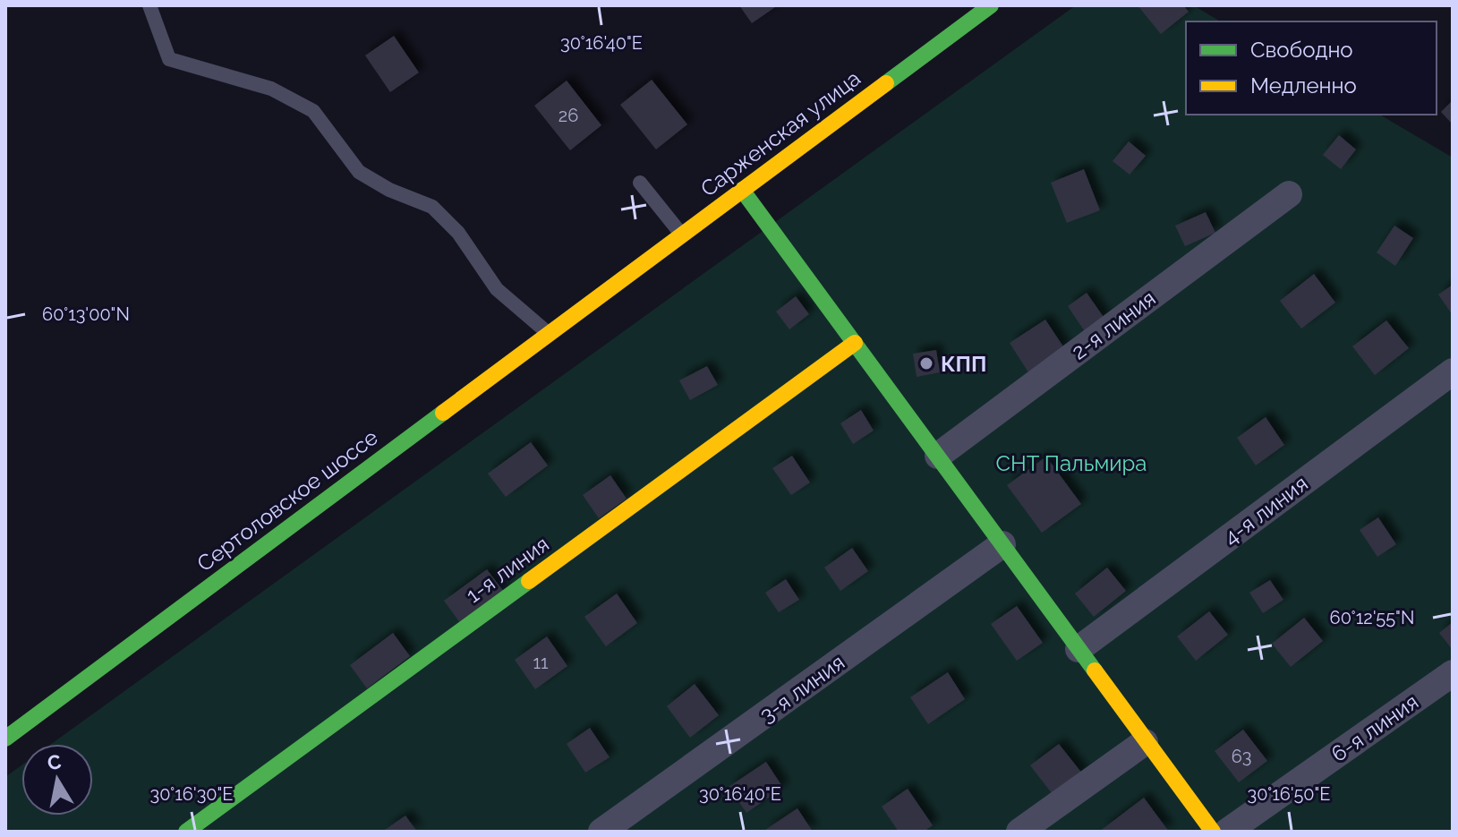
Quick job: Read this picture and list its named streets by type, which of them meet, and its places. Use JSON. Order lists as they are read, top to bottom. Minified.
{"streets":{"street":["Сарженская улица","2-я линия","Сертоловское шоссе","4-я линия","1-я линия","3-я линия","6-я линия"]},"crossings":[["Сарженская улица","Сертоловское шоссе"]],"parks":["СНТ Пальмира"],"places":["КПП"],"house_numbers":["26","11","63"],"legend":["Свободно","Медленно"],"north":"top","coordinates":["30°16'40\"E","60°13'00\"N","60°12'55\"N","30°16'30\"E","30°16'50\"E"]}
